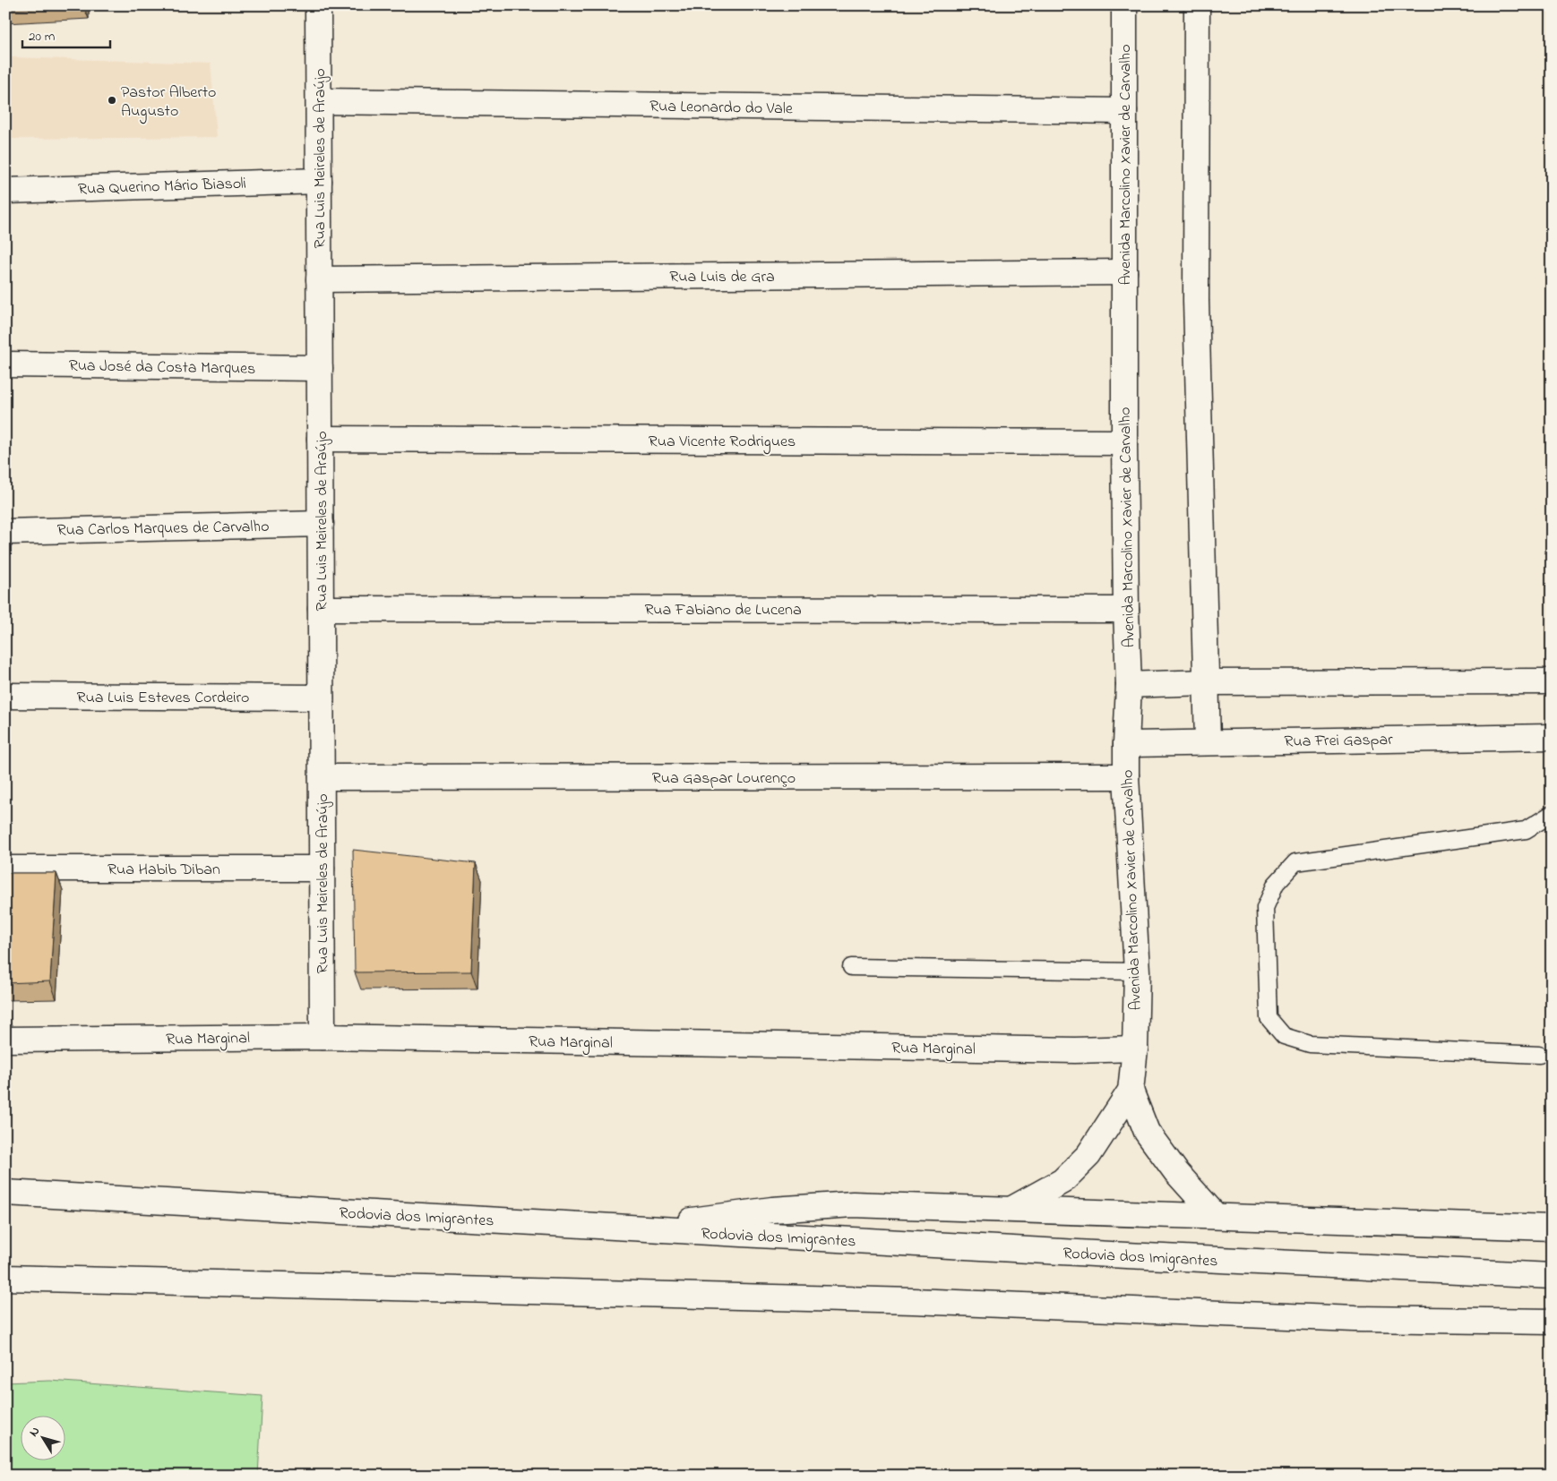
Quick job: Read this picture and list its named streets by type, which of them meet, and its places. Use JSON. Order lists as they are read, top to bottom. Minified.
{"streets":{"main road":["Rua Leonardo do Vale","Rua Luis Meireles de Araújo","Avenida Marcolino Xavier de Carvalho","Rua Querino Mário Biasoli","Rua Luis de Gra","Rua José da Costa Marques","Rua Vicente Rodrigues","Rua Carlos Marques de Carvalho","Rua Fabiano de Lucena","Rua Luis Esteves Cordeiro","Rua Frei Gaspar","Rua Gaspar Lourenço","Rua Habib Diban","Rua Marginal","Rodovia dos Imigrantes"]},"crossings":[["Rua Leonardo do Vale","Rua Luis Meireles de Araújo"],["Rua Leonardo do Vale","Avenida Marcolino Xavier de Carvalho"],["Rua Luis Meireles de Araújo","Rua Querino Mário Biasoli"],["Rua Luis Meireles de Araújo","Rua Luis de Gra"],["Rua Luis Meireles de Araújo","Rua José da Costa Marques"],["Rua Luis Meireles de Araújo","Rua Vicente Rodrigues"],["Rua Luis Meireles de Araújo","Rua Carlos Marques de Carvalho"],["Rua Luis Meireles de Araújo","Rua Fabiano de Lucena"],["Rua Luis Meireles de Araújo","Rua Luis Esteves Cordeiro"],["Rua Luis Meireles de Araújo","Rua Gaspar Lourenço"],["Rua Luis Meireles de Araújo","Rua Habib Diban"],["Rua Luis Meireles de Araújo","Rua Marginal"],["Avenida Marcolino Xavier de Carvalho","Rua Luis de Gra"],["Avenida Marcolino Xavier de Carvalho","Rua Vicente Rodrigues"],["Avenida Marcolino Xavier de Carvalho","Rua Fabiano de Lucena"],["Avenida Marcolino Xavier de Carvalho","Rua Frei Gaspar"],["Avenida Marcolino Xavier de Carvalho","Rua Gaspar Lourenço"],["Avenida Marcolino Xavier de Carvalho","Rua Marginal"]],"places":["Pastor Alberto Augusto"],"scale_bar":"20 m","north":"top left"}
